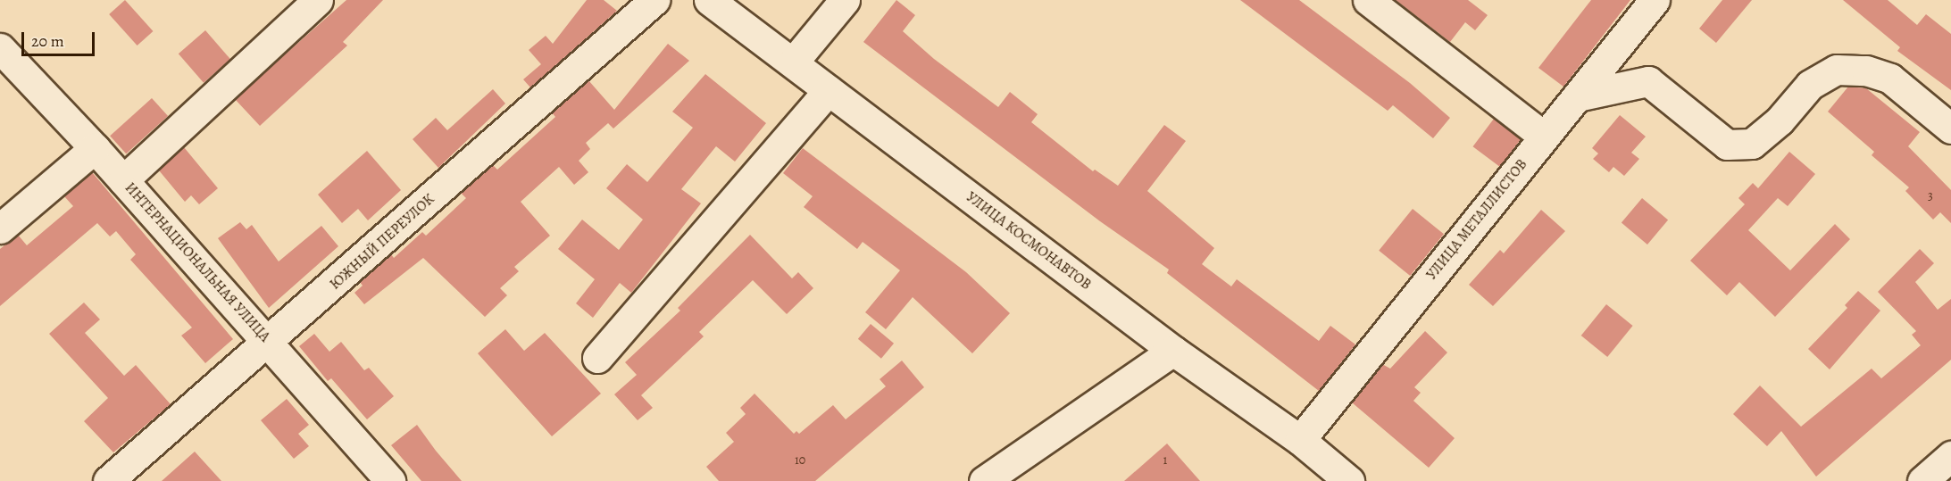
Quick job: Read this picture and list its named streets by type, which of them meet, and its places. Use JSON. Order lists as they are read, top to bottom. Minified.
{"streets":{"street":["УЛИЦА МЕТАЛЛИСТОВ","УЛИЦА КОСМОНАВТОВ","ЮЖНЫЙ ПЕРЕУЛОК","ИНТЕРНАЦИОНАЛЬНАЯ УЛИЦА"]},"crossings":[["УЛИЦА МЕТАЛЛИСТОВ","УЛИЦА КОСМОНАВТОВ"],["ЮЖНЫЙ ПЕРЕУЛОК","ИНТЕРНАЦИОНАЛЬНАЯ УЛИЦА"]],"house_numbers":["3","10","1"],"scale_bar":"20 m"}
